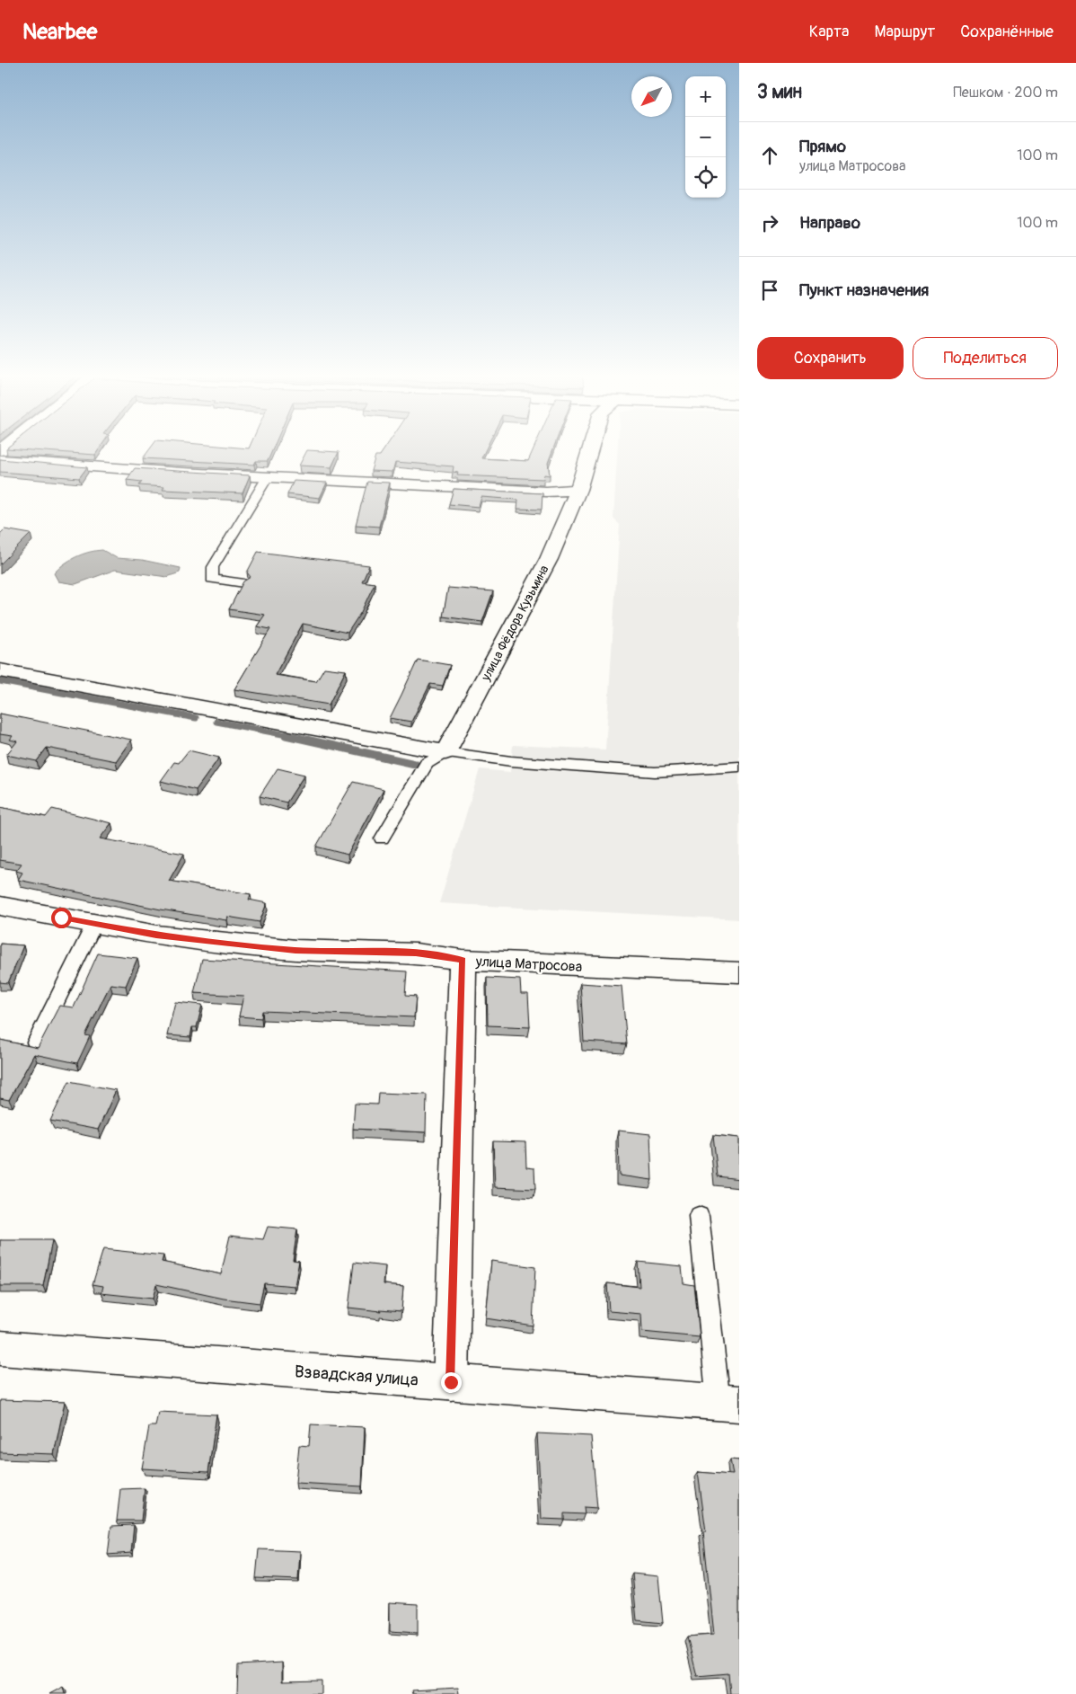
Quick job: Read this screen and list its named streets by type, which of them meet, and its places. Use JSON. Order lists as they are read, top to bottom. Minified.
{"streets":{"street":["улица Фёдора Кузьмина","улица Матросова","Взвадская улица"]},"north":"bottom left","page":{"header":"Nearbee","nav":["Карта","Маршрут","Сохранённые"],"heading":["3 мин","Пешком · 200 m"],"map_buttons":["+","−"],"list":[["Прямо","улица Матросова","100 m"],["Направо","100 m"],"Пункт назначения"],"buttons":["Сохранить","Поделиться"]}}
